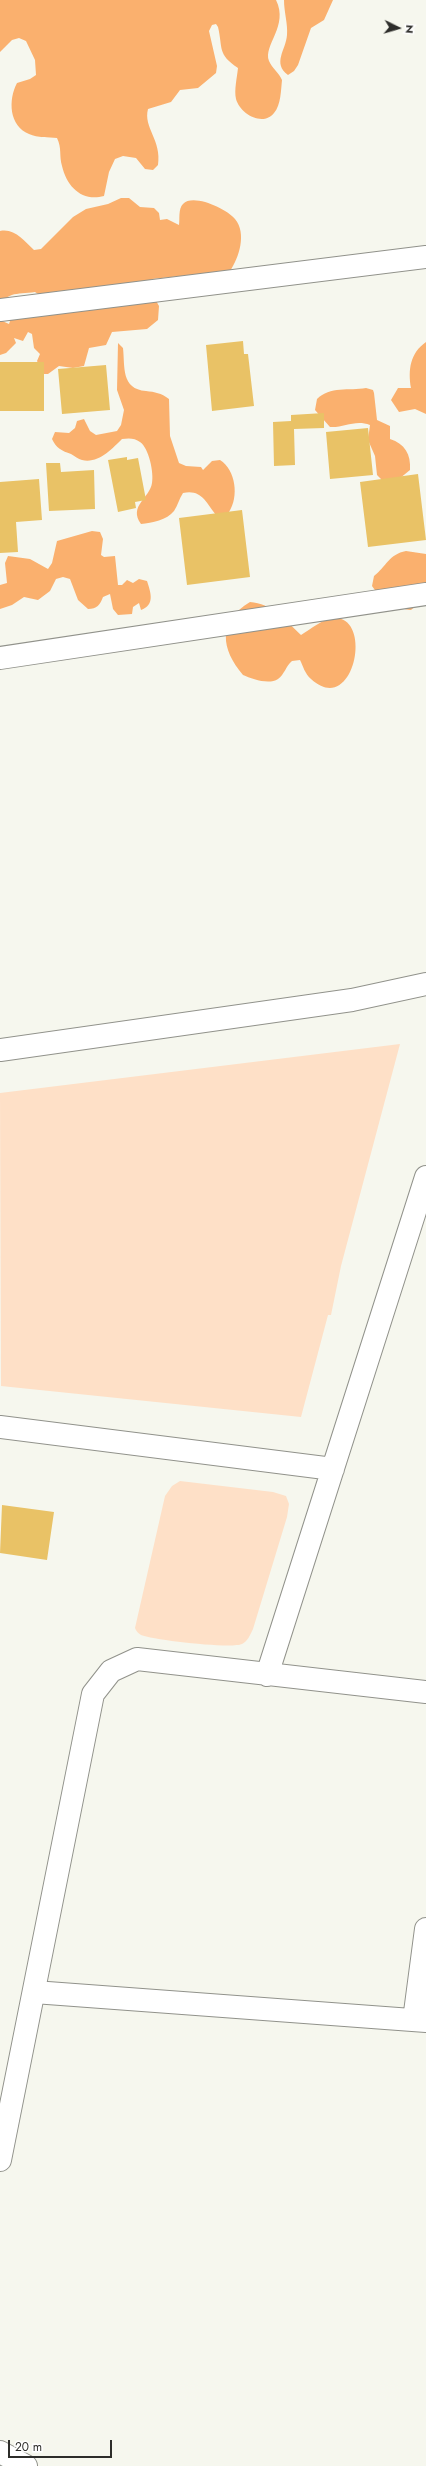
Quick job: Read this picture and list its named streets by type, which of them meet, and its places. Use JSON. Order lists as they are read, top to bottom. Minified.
{"scale_bar":"20 m","north":"right"}
